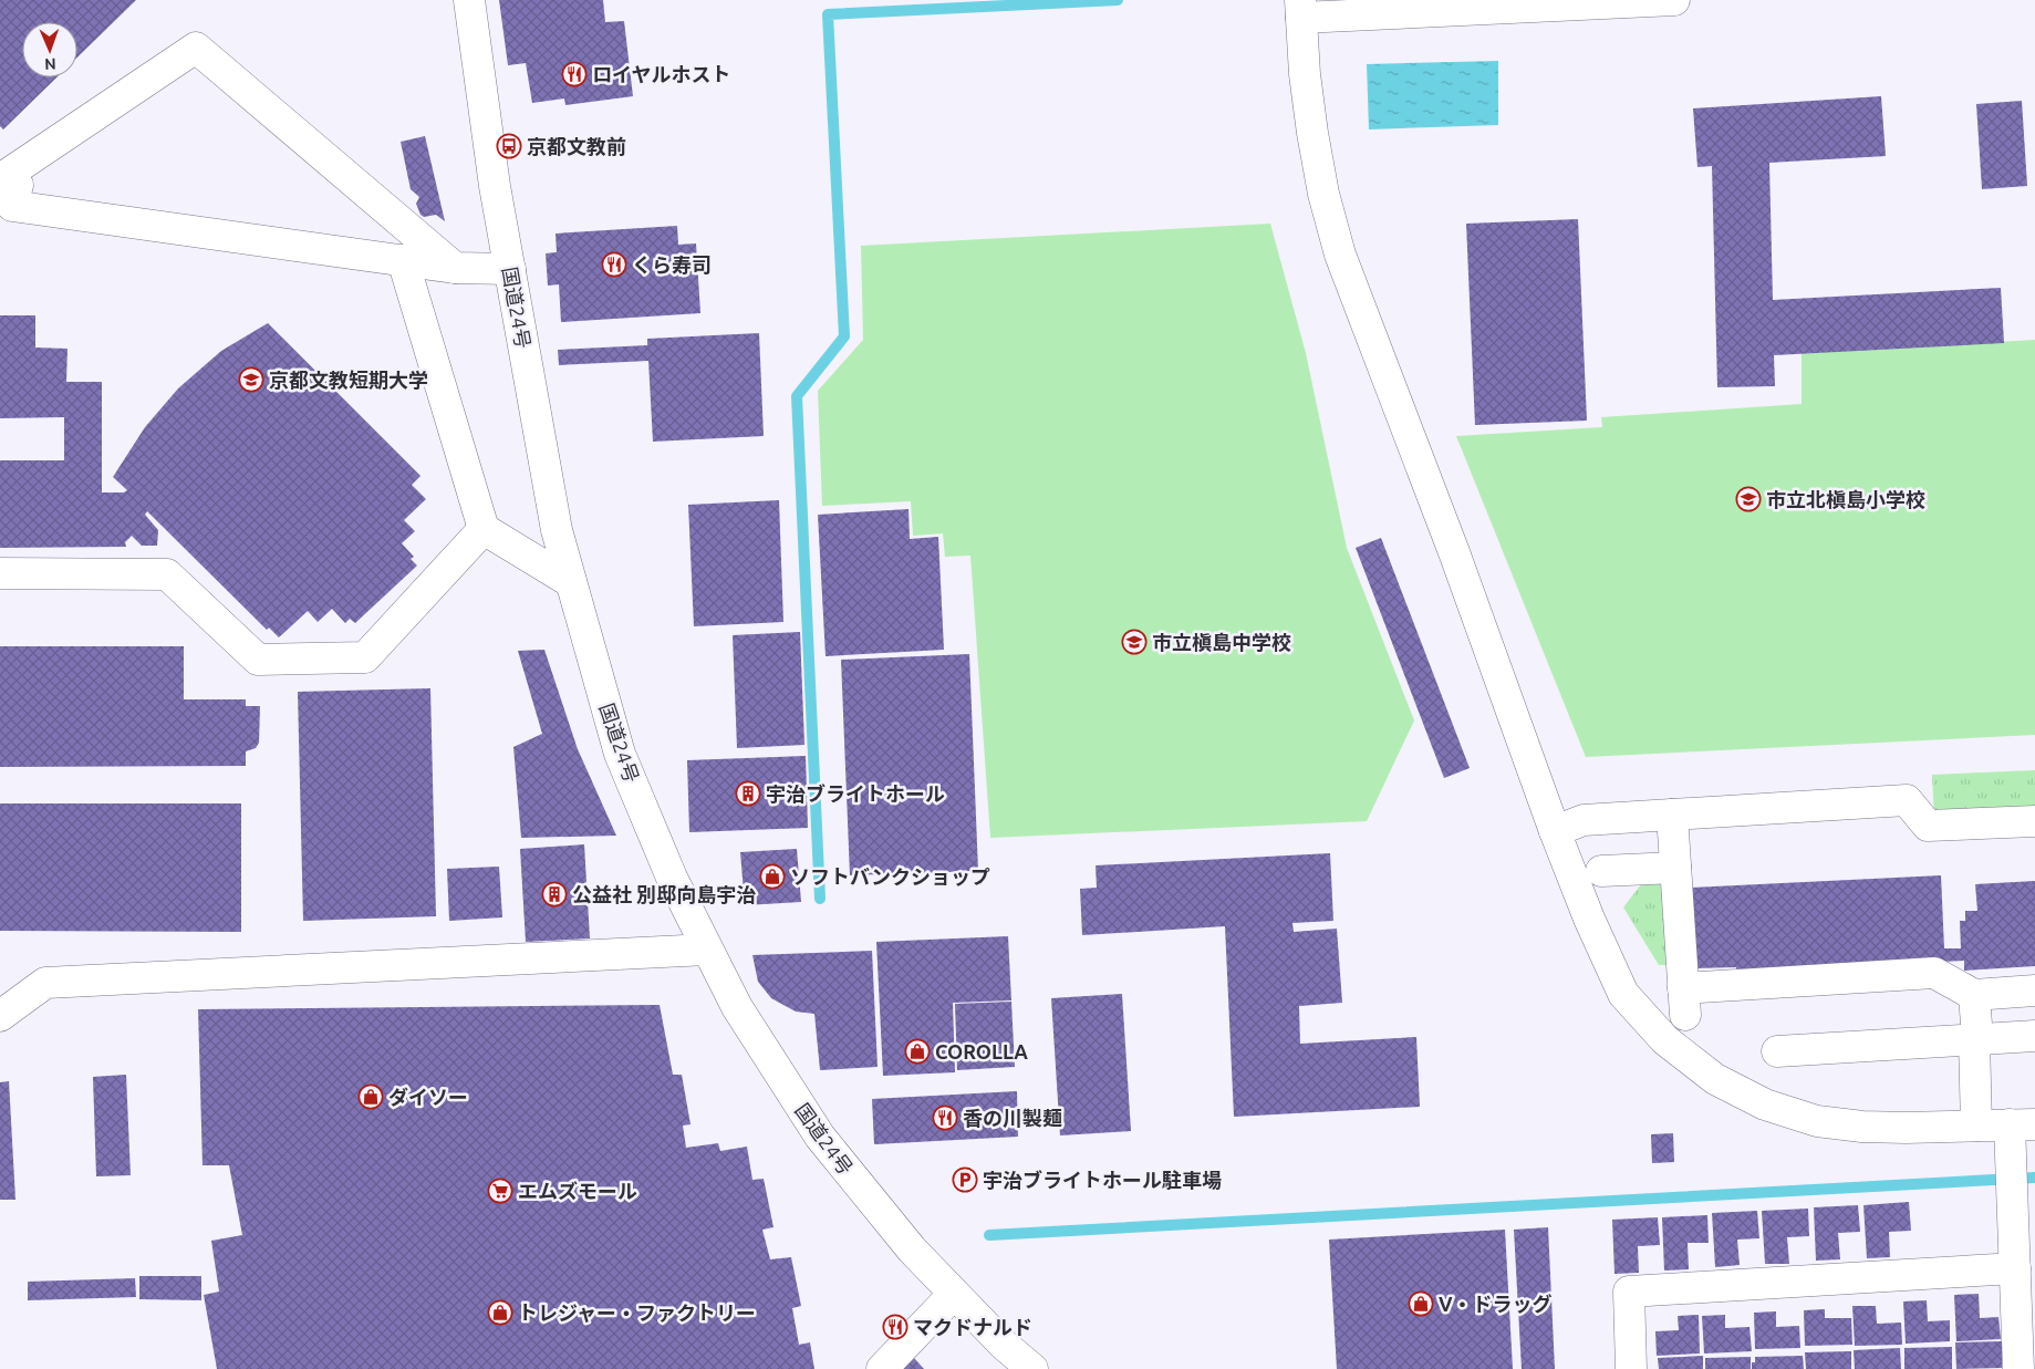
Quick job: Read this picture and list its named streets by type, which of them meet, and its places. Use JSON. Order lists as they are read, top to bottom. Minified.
{"streets":{"main road":["国道24号"]},"places":{"restaurant":["ロイヤルホスト","くら寿司","香の川製麺","マクドナルド"],"bus stop":["京都文教前"],"school or university":["京都文教短期大学","市立北槇島小学校","市立槇島中学校"],"building":["宇治ブライトホール","公益社 別邸向島宇治"],"shop":["ソフトバンクショップ","COROLLA","ダイソー","V・ドラッグ","トレジャー・ファクトリー"],"parking":["宇治ブライトホール駐車場"],"supermarket":["エムズモール"]},"north":"bottom"}
